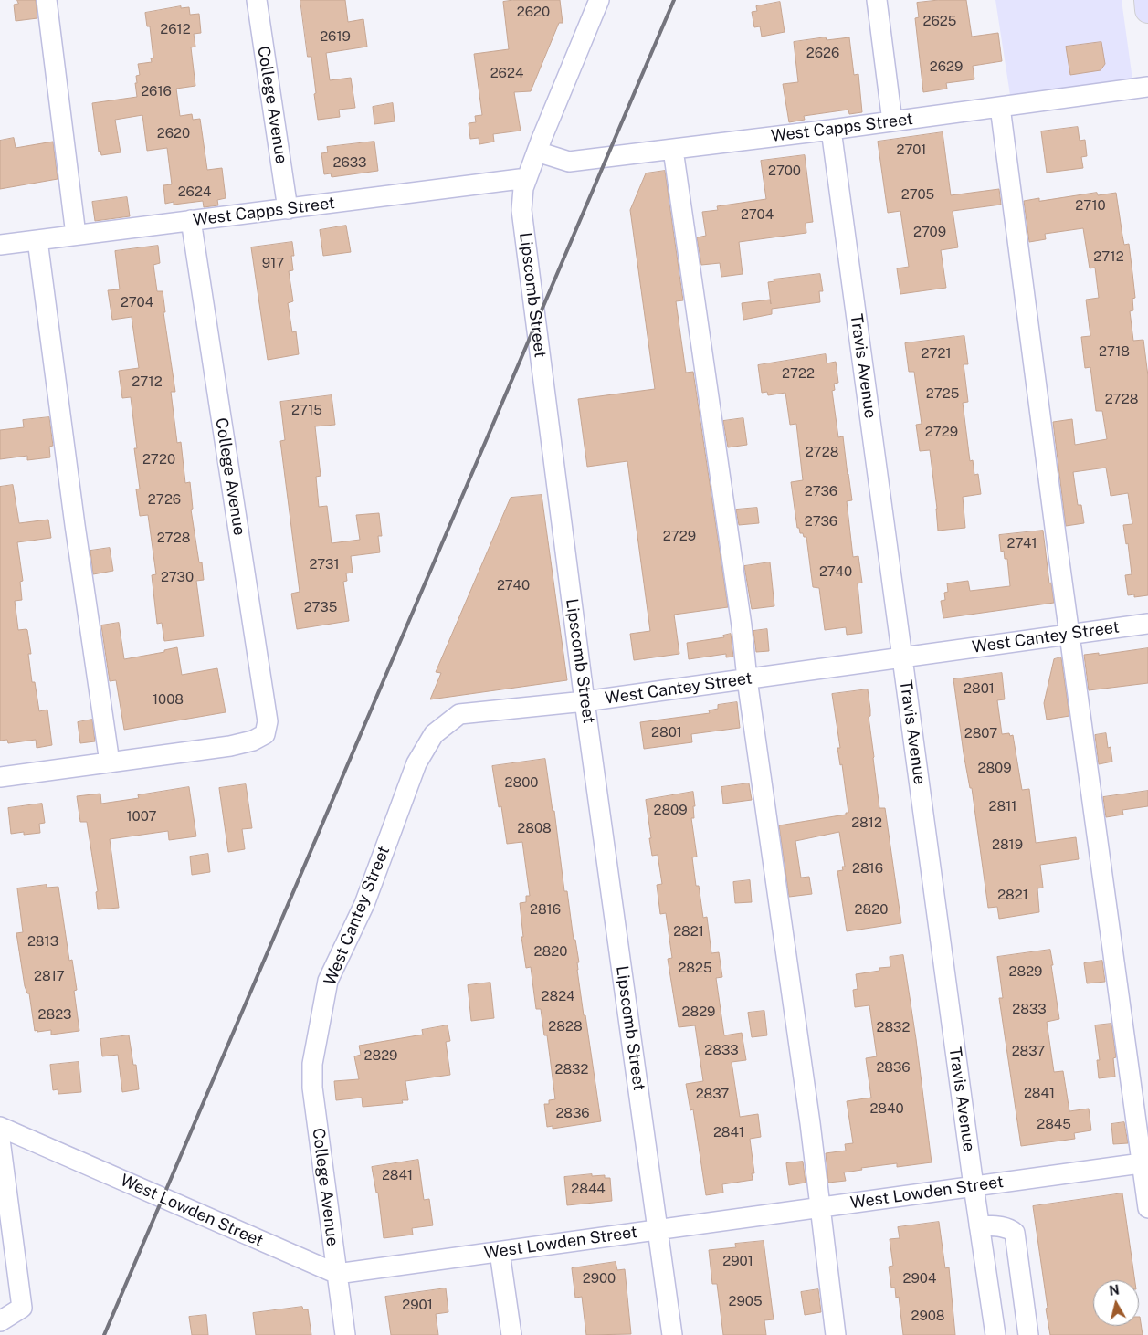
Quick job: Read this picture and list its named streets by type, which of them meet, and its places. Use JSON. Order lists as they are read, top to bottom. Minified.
{"streets":{"street":["College Avenue","West Capps Street","Lipscomb Street","Travis Avenue","West Cantey Street","West Lowden Street"]},"crossings":[["College Avenue","West Capps Street"],["College Avenue","West Cantey Street"],["College Avenue","West Lowden Street"],["West Capps Street","Lipscomb Street"],["West Capps Street","Travis Avenue"],["Lipscomb Street","West Cantey Street"],["Lipscomb Street","West Lowden Street"],["Travis Avenue","West Cantey Street"],["Travis Avenue","West Lowden Street"]],"house_numbers":["2620","2625","2612","2619","2626","2629","2624","2616","2620","2701","2633","2700","2624","2705","2710","2704","2709","2712","917","2704","2718","2721","2722","2712","2725","2728","2715","2729","2728","2720","2736","2726","2736","2729","2728","2741","2731","2740","2730","2740","2735","2801","1008","2801","2807","2809","2800","2811","2809","1007","2812","2808","2819","2816","2821","2816","2820","2821","2813","2820","2825","2829","2817","2824","2833","2829","2823","2828","2832","2833","2837","2829","2836","2832","2841","2837","2840","2836","2845","2841","2841","2844","2901","2900","2904","2905","2901","2908"],"north":"top"}
